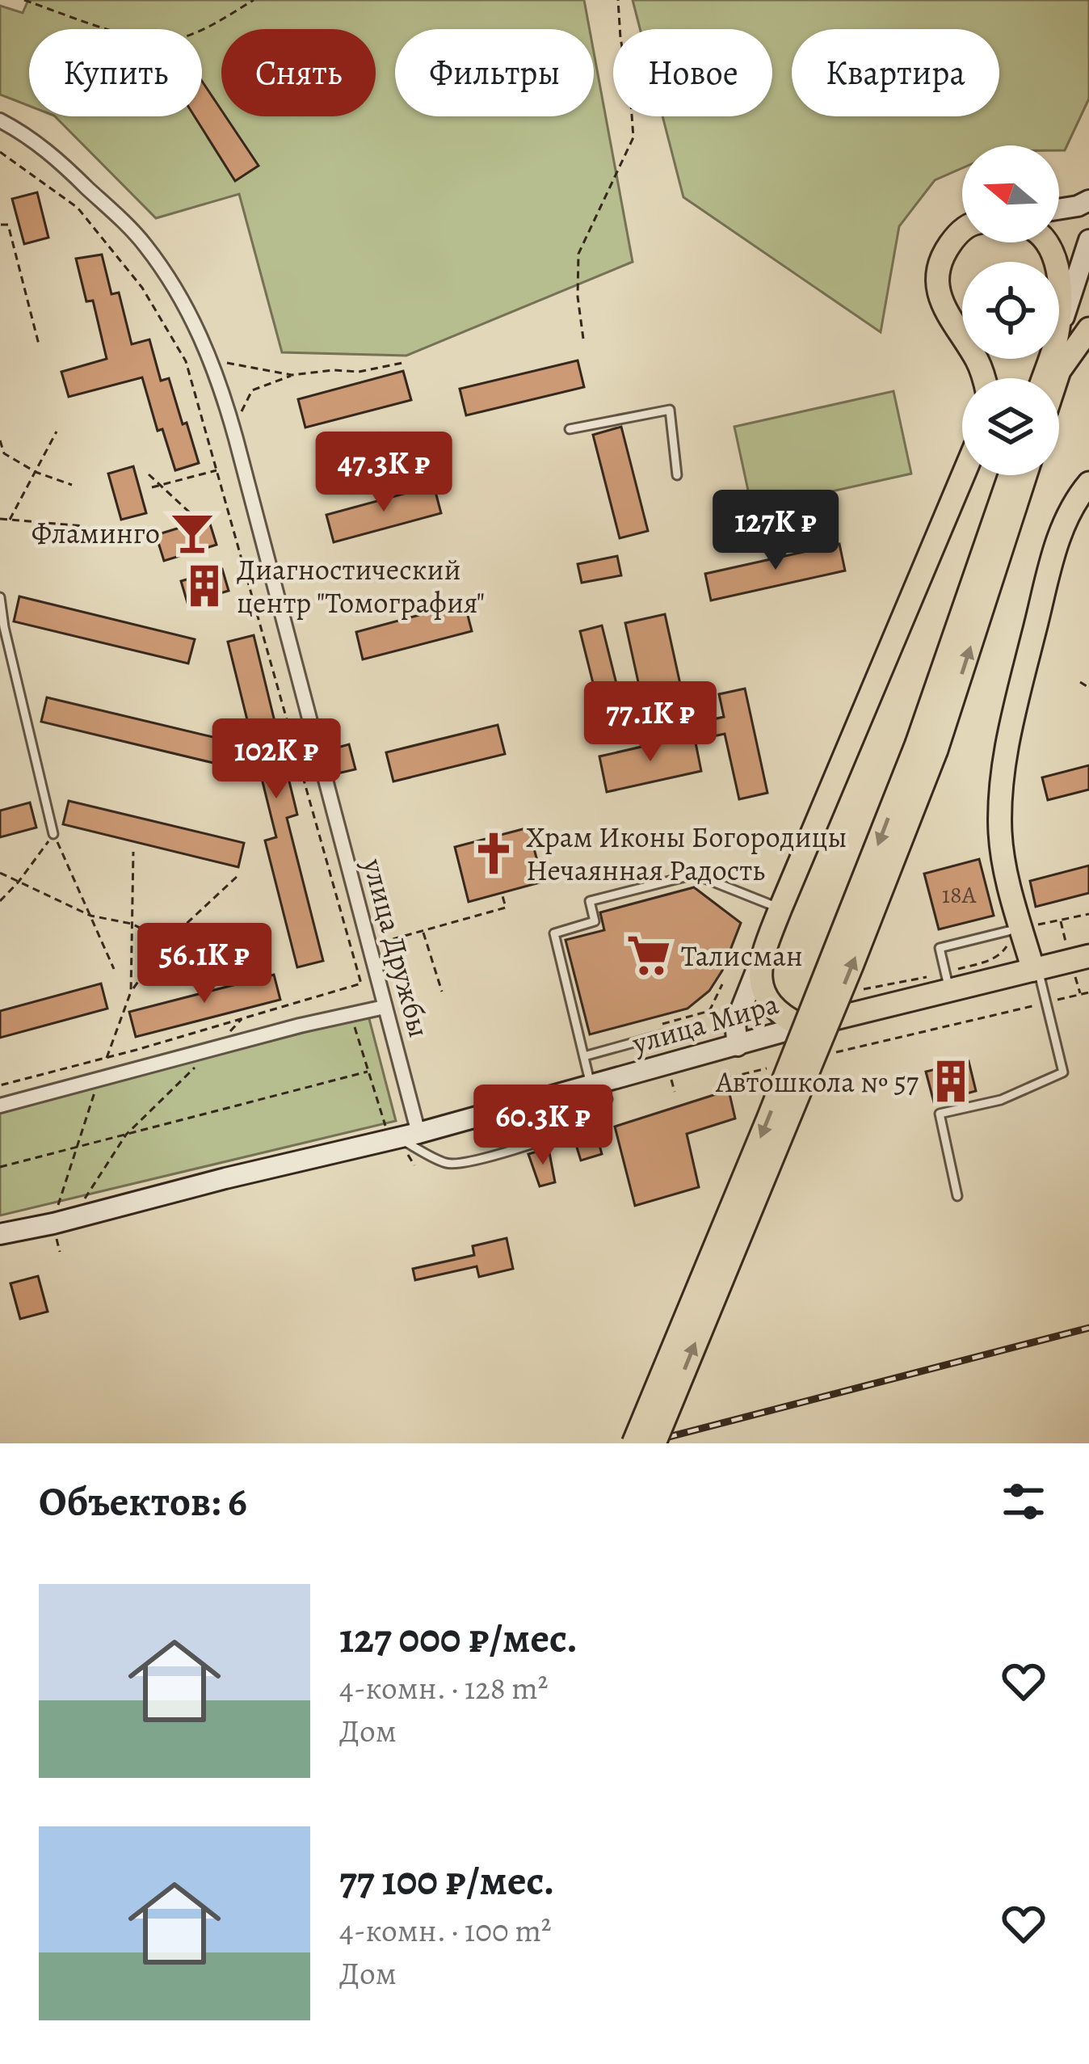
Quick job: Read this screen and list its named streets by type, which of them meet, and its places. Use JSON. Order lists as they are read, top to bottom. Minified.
{"streets":{"main road":["улица Мира"],"street":["улица Дружбы"]},"crossings":[["улица Дружбы","улица Мира"]],"places":{"bar":["Фламинго"],"building":["Диагностический центр \"Томография\"","Автошкола № 57"],"church":["Храм Иконы Богородицы Нечаянная Радость"],"supermarket":["Талисман"]},"house_numbers":["18А"],"north":"left","page":{"chip":["Купить","Снять","Фильтры","Новое","Квартира"],"price":["47.3K ₽","127K ₽","77.1K ₽","102K ₽","56.1K ₽","60.3K ₽"],"heading":"Объектов: 6","list":[{"name":"127 000 ₽/мес.","note":"4-комн. · 128 m² · Дом"},{"name":"77 100 ₽/мес.","note":"4-комн. · 100 m² · Дом"}]}}
